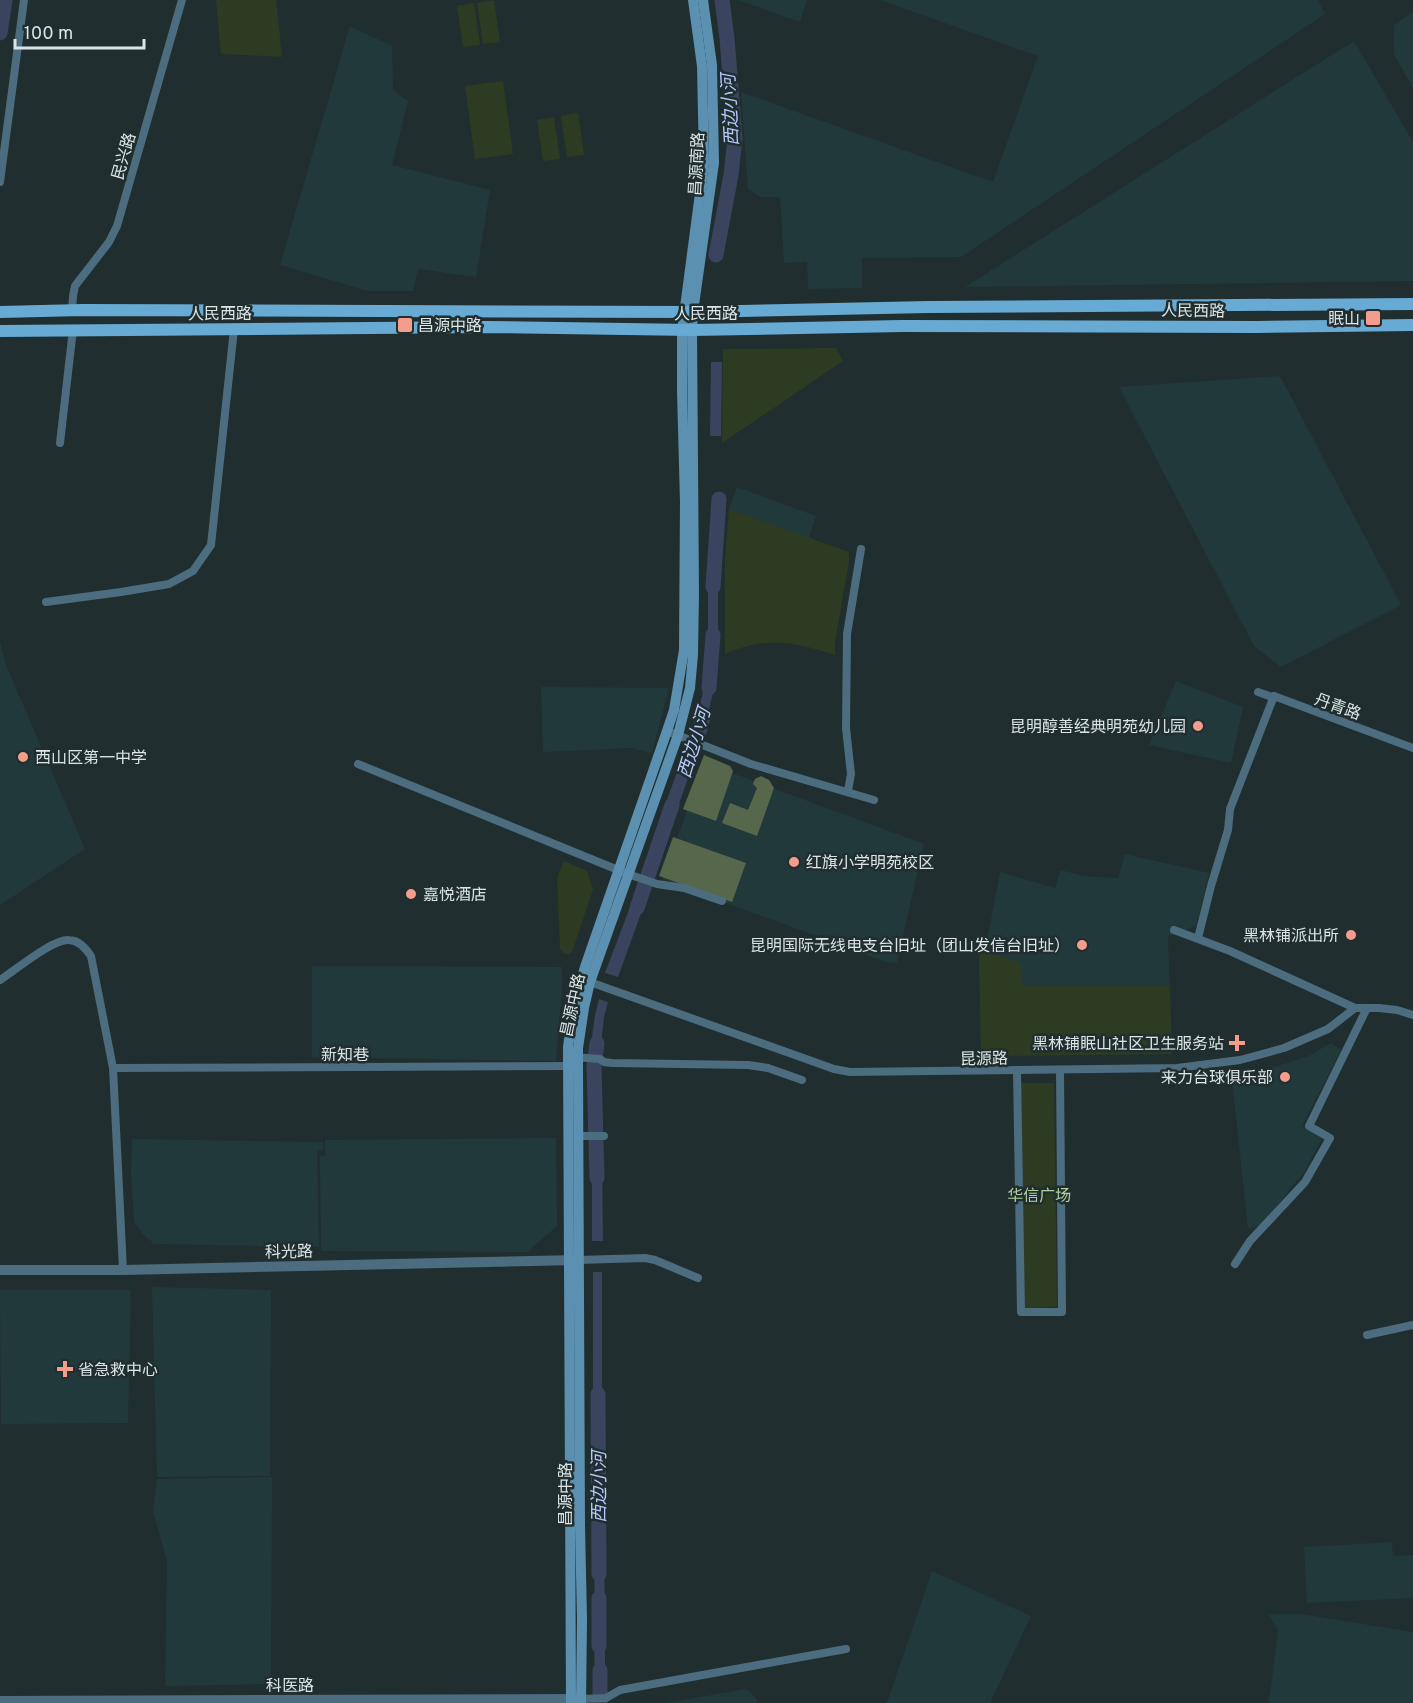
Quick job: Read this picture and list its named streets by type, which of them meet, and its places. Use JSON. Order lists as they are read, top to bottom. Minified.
{"streets":{"main road":["昌源南路","人民西路","昌源中路"],"street":["民兴路","丹青路","新知巷","昆源路","科光路","科医路"]},"crossings":[["民兴路","人民西路"],["昌源南路","人民西路"],["昌源南路","昌源中路"],["人民西路","昌源中路"],["昌源中路","新知巷"],["昌源中路","昆源路"],["昌源中路","科光路"],["昌源中路","科医路"]],"water":["西边小河"],"parks":["华信广场"],"places":{"transit":["眠山","昌源中路"],"other":["昆明醇善经典明苑幼儿园","西山区第一中学","红旗小学明苑校区","嘉悦酒店","黑林铺派出所","昆明国际无线电支台旧址（团山发信台旧址）","来力台球俱乐部"],"health":["黑林铺眠山社区卫生服务站","省急救中心"]},"scale_bar":"100 m"}
